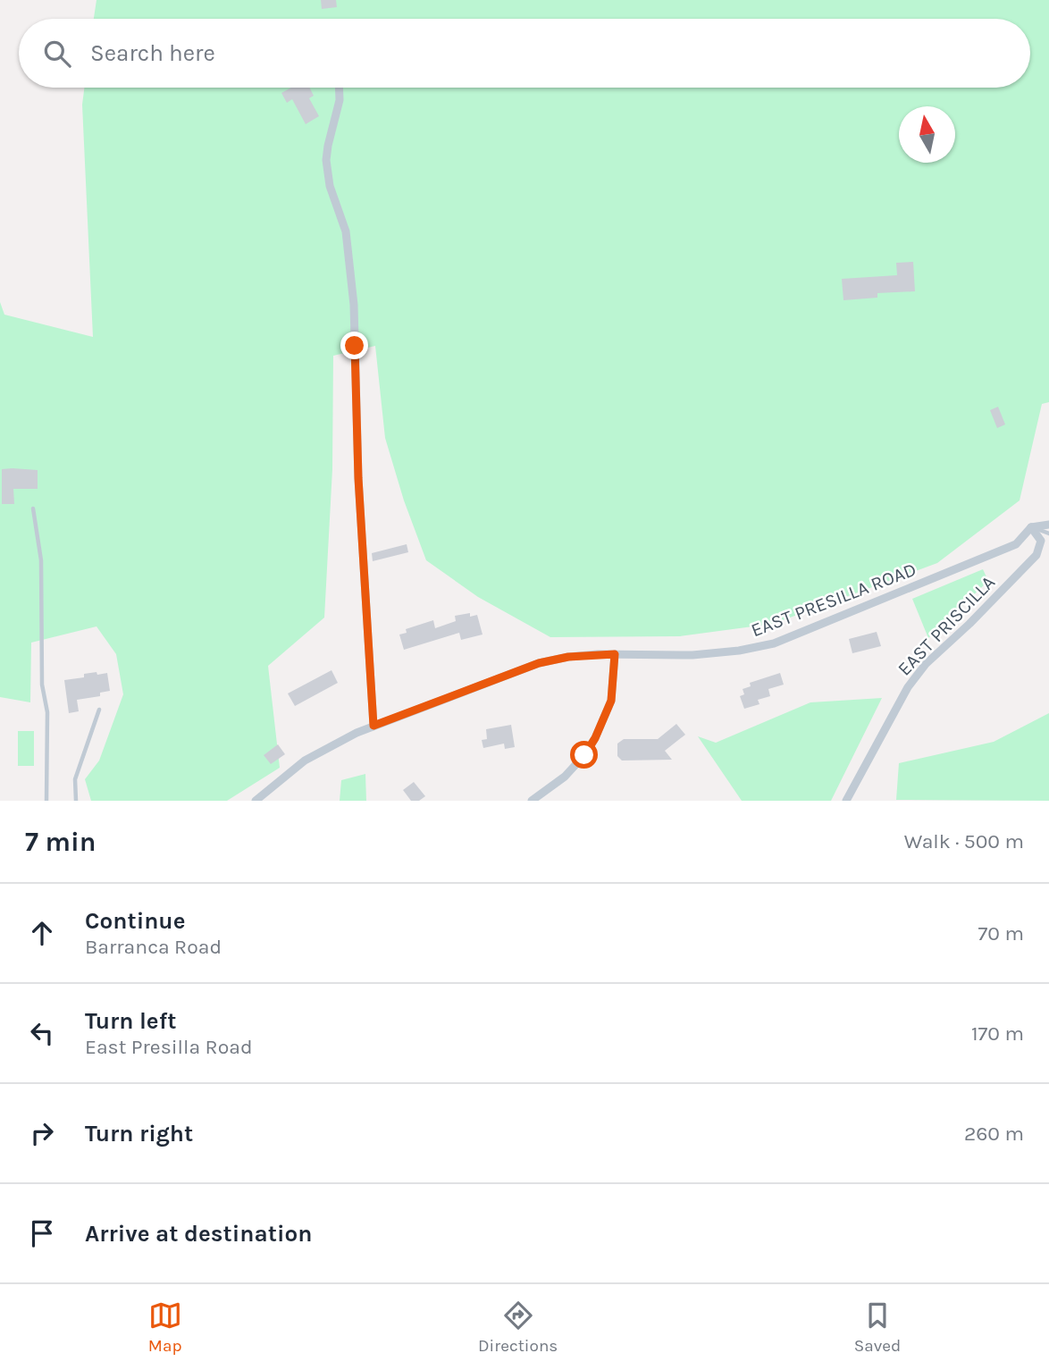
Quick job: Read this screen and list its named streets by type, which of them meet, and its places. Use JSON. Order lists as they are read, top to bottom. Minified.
{"streets":{"street":["EAST PRESILLA ROAD","EAST PRISCILLA"]},"crossings":[["EAST PRESILLA ROAD","EAST PRISCILLA"]],"north":"top","page":{"search":"Search here","heading":["7 min","Walk · 500 m"],"list":[["Continue","Barranca Road","70 m"],["Turn left","East Presilla Road","170 m"],["Turn right","260 m"],"Arrive at destination"],"nav":["Map","Directions","Saved"]}}
